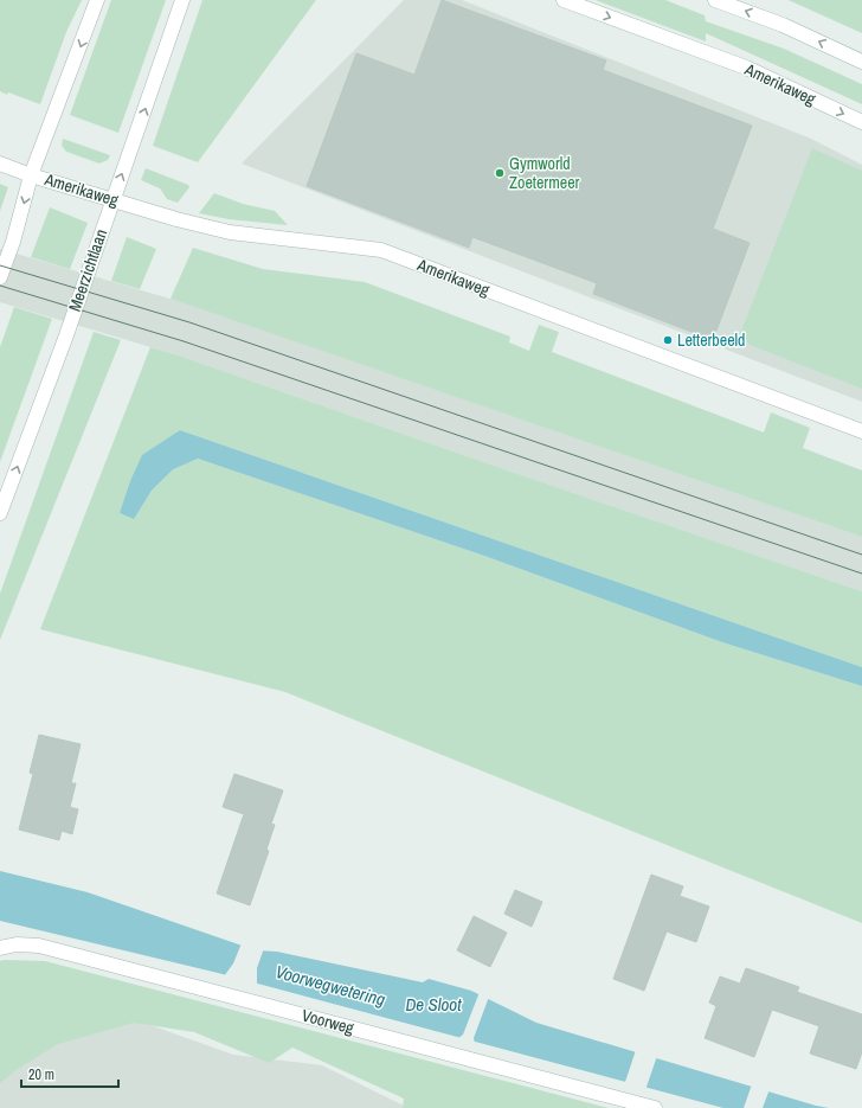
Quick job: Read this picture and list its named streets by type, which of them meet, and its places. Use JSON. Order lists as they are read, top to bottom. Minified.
{"streets":{"street":["Amerikaweg","Meerzichtlaan","Voorweg"]},"crossings":[["Amerikaweg","Meerzichtlaan"]],"water":["Voorwegwetering","De Sloot"],"places":["Gymworld Zoetermeer","Letterbeeld"],"scale_bar":"20 m"}
